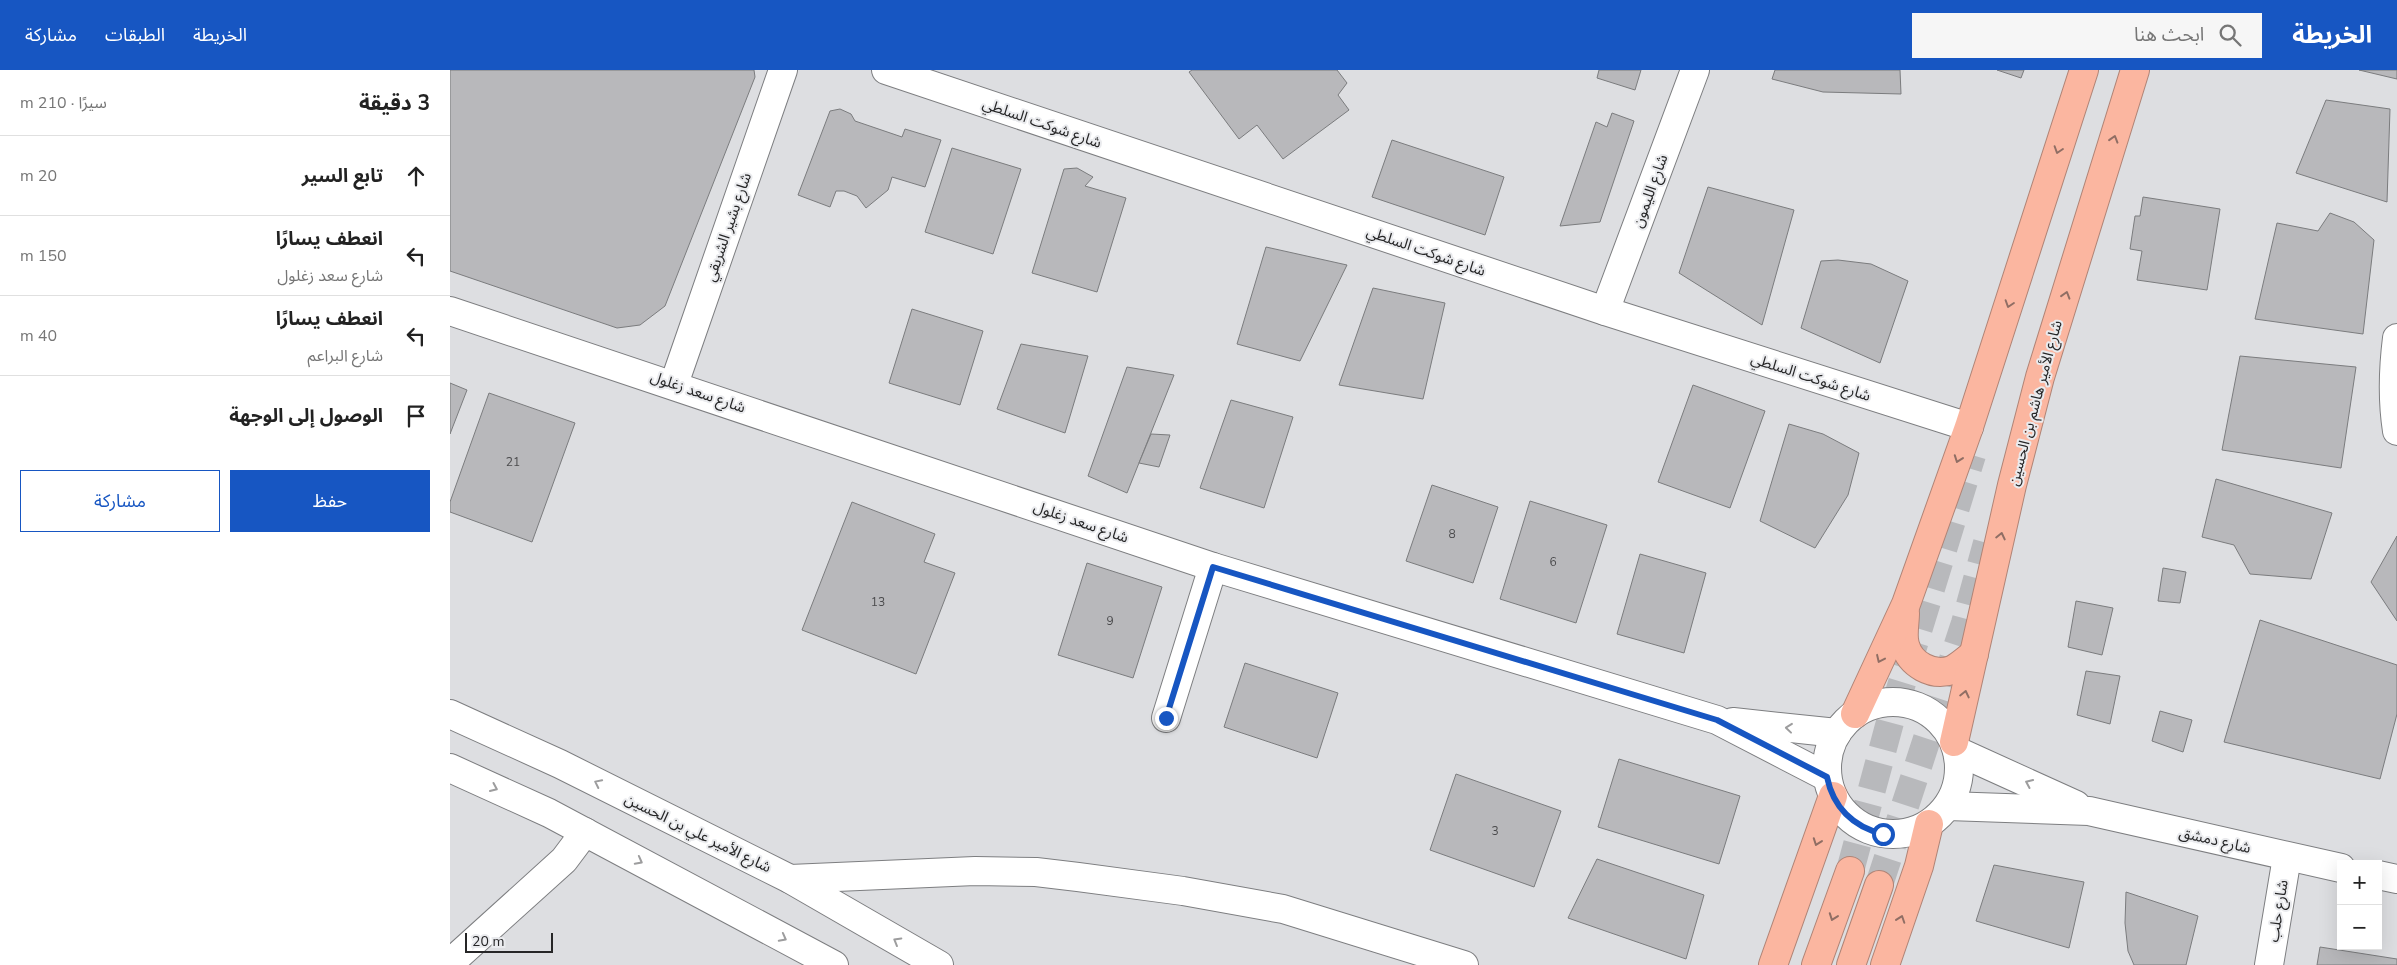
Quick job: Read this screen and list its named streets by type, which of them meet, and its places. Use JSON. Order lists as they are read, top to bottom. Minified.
{"streets":{"highway":["شارع الأمير هاشم بن الحسين"],"street":["شارع شوكت السلطي","شارع الليمون","شارع بشير الشريقي","شارع سعد زغلول","شارع الأمير علي بن الحسين","شارع دمشق","شارع حلب"]},"crossings":[["شارع شوكت السلطي","شارع الليمون"],["شارع بشير الشريقي","شارع سعد زغلول"],["شارع سعد زغلول","شارع الأمير هاشم بن الحسين"],["شارع سعد زغلول","شارع دمشق"],["شارع الأمير هاشم بن الحسين","شارع دمشق"],["شارع دمشق","شارع حلب"]],"house_numbers":["21","8","6","13","9","3"],"scale_bar":"20 m","page":{"header":"الخريطة","search":"ابحث هنا","nav":["الخريطة","الطبقات","مشاركة"],"heading":["3 دقيقة","سيرًا · 210 m"],"list":[["تابع السير","20 m"],["انعطف يسارًا","شارع سعد زغلول","150 m"],["انعطف يسارًا","شارع البراعم","40 m"],"الوصول إلى الوجهة"],"buttons":["حفظ","مشاركة"],"map_buttons":["+","−"],"scale":"20 m"}}
